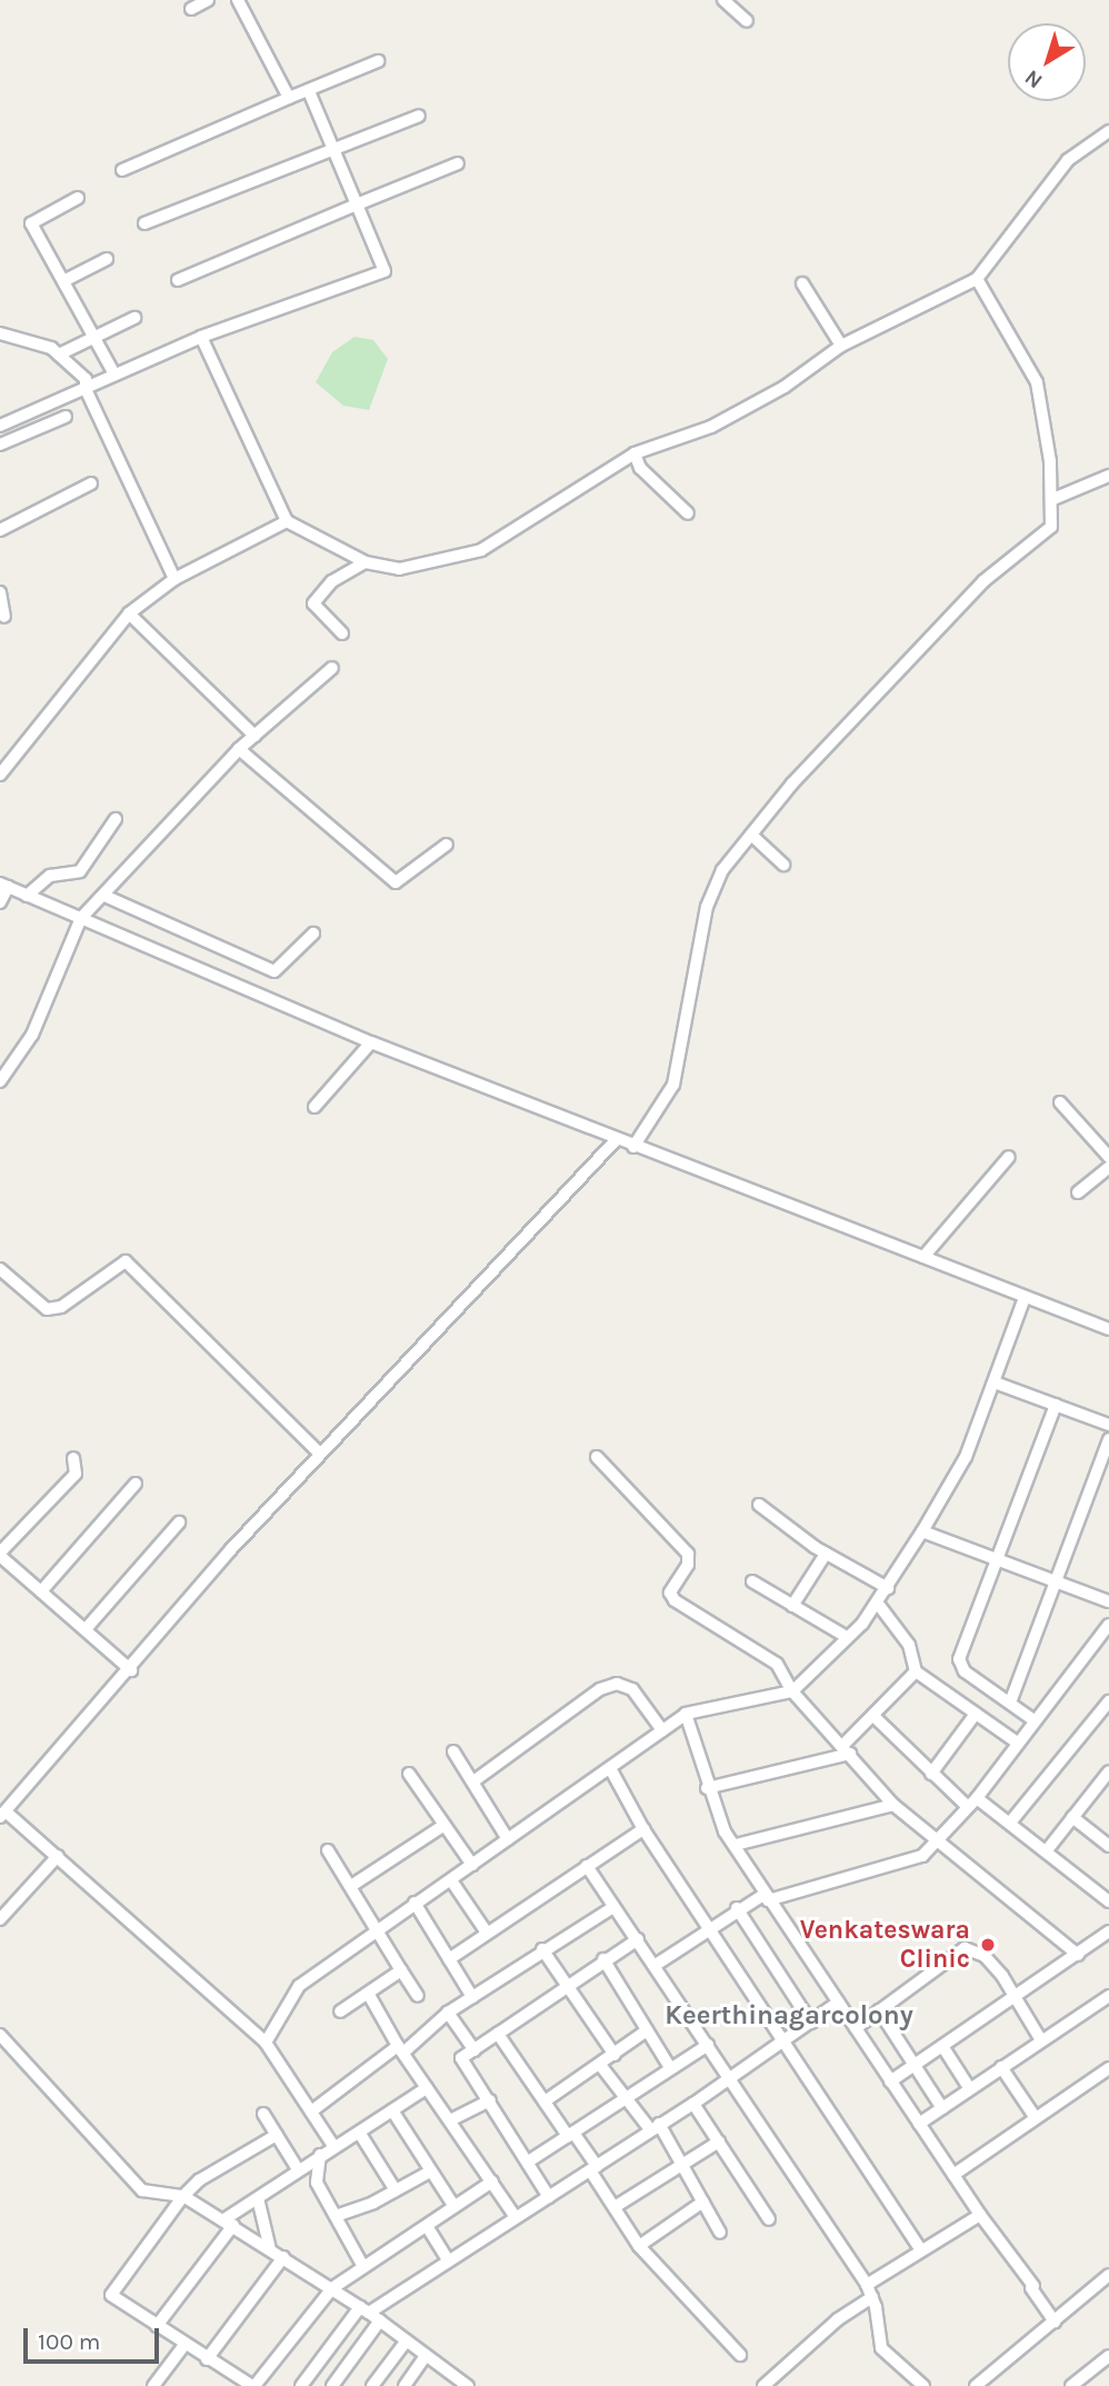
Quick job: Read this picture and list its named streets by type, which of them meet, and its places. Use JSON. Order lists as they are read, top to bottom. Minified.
{"districts":["Keerthinagarcolony"],"places":["Venkateswara Clinic"],"scale_bar":"100 m","north":"bottom left"}
